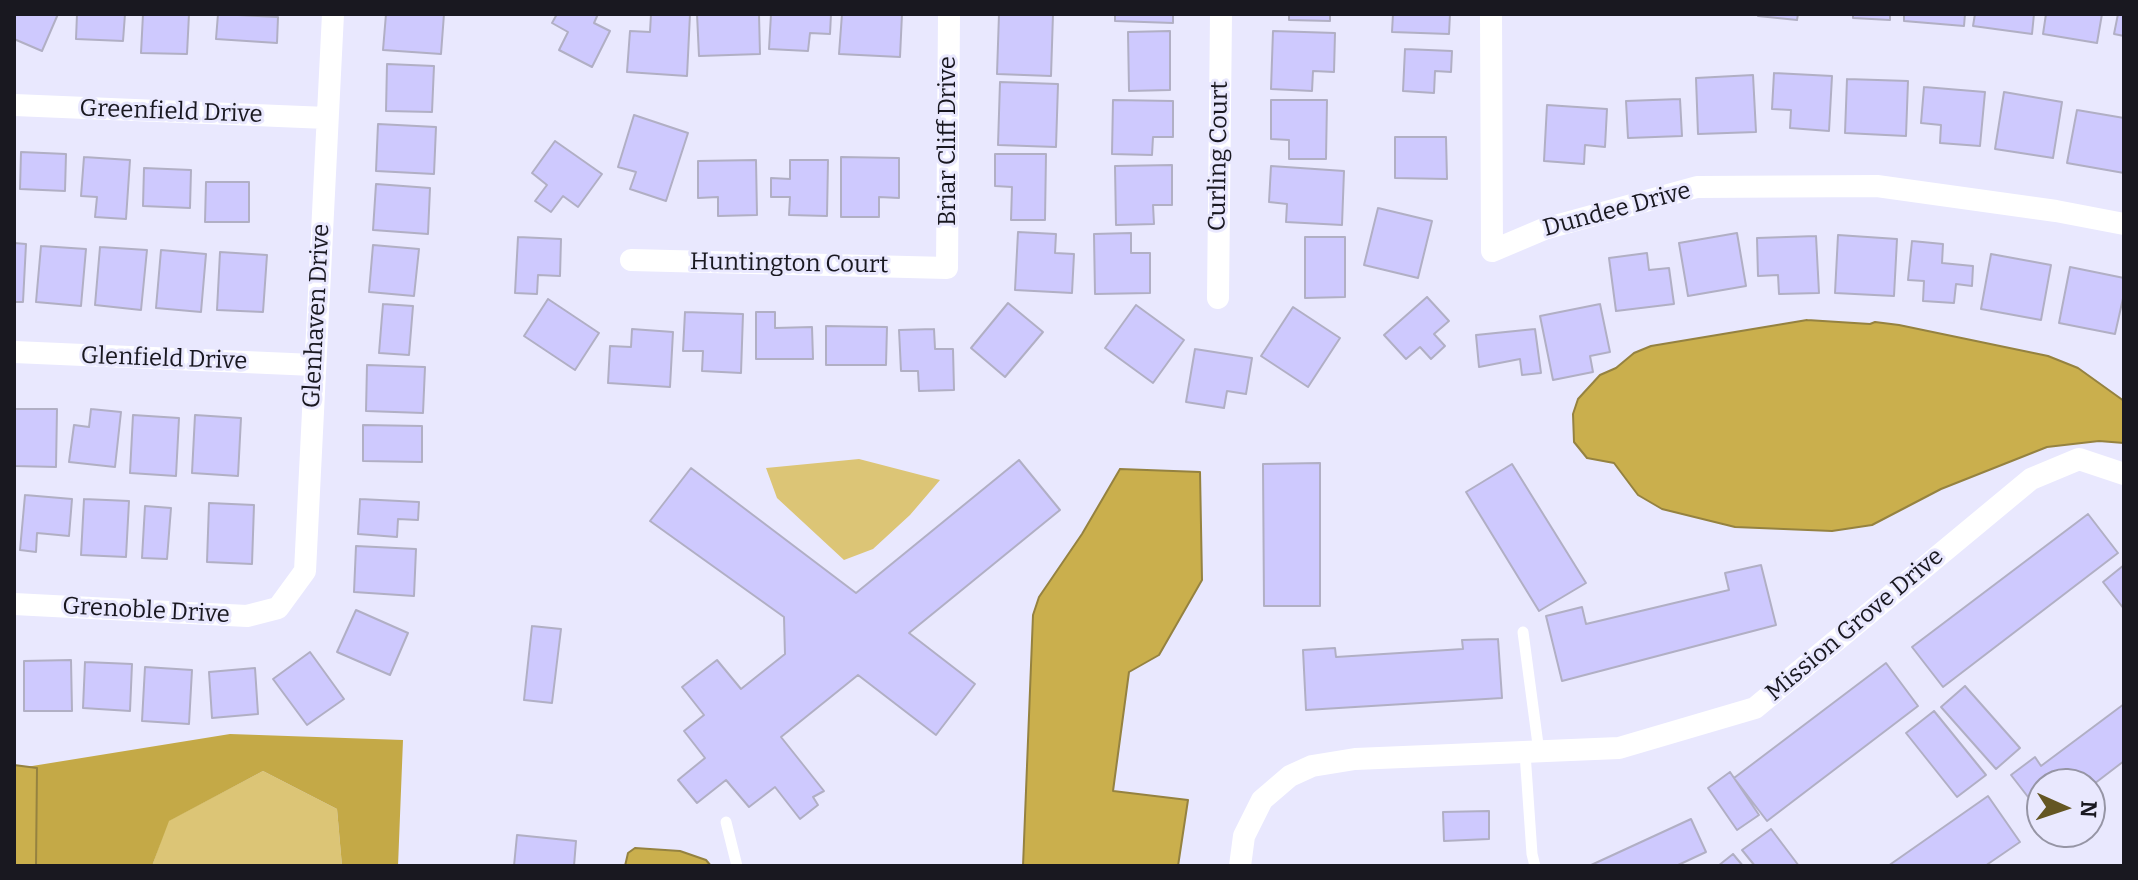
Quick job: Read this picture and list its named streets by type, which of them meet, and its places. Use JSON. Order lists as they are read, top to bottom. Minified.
{"streets":{"street":["Greenfield Drive","Briar Cliff Drive","Curling Court","Dundee Drive","Huntington Court","Glenhaven Drive","Glenfield Drive","Grenoble Drive","Mission Grove Drive"]},"crossings":[["Greenfield Drive","Glenhaven Drive"],["Briar Cliff Drive","Huntington Court"],["Glenhaven Drive","Glenfield Drive"],["Glenhaven Drive","Grenoble Drive"]],"north":"right"}
